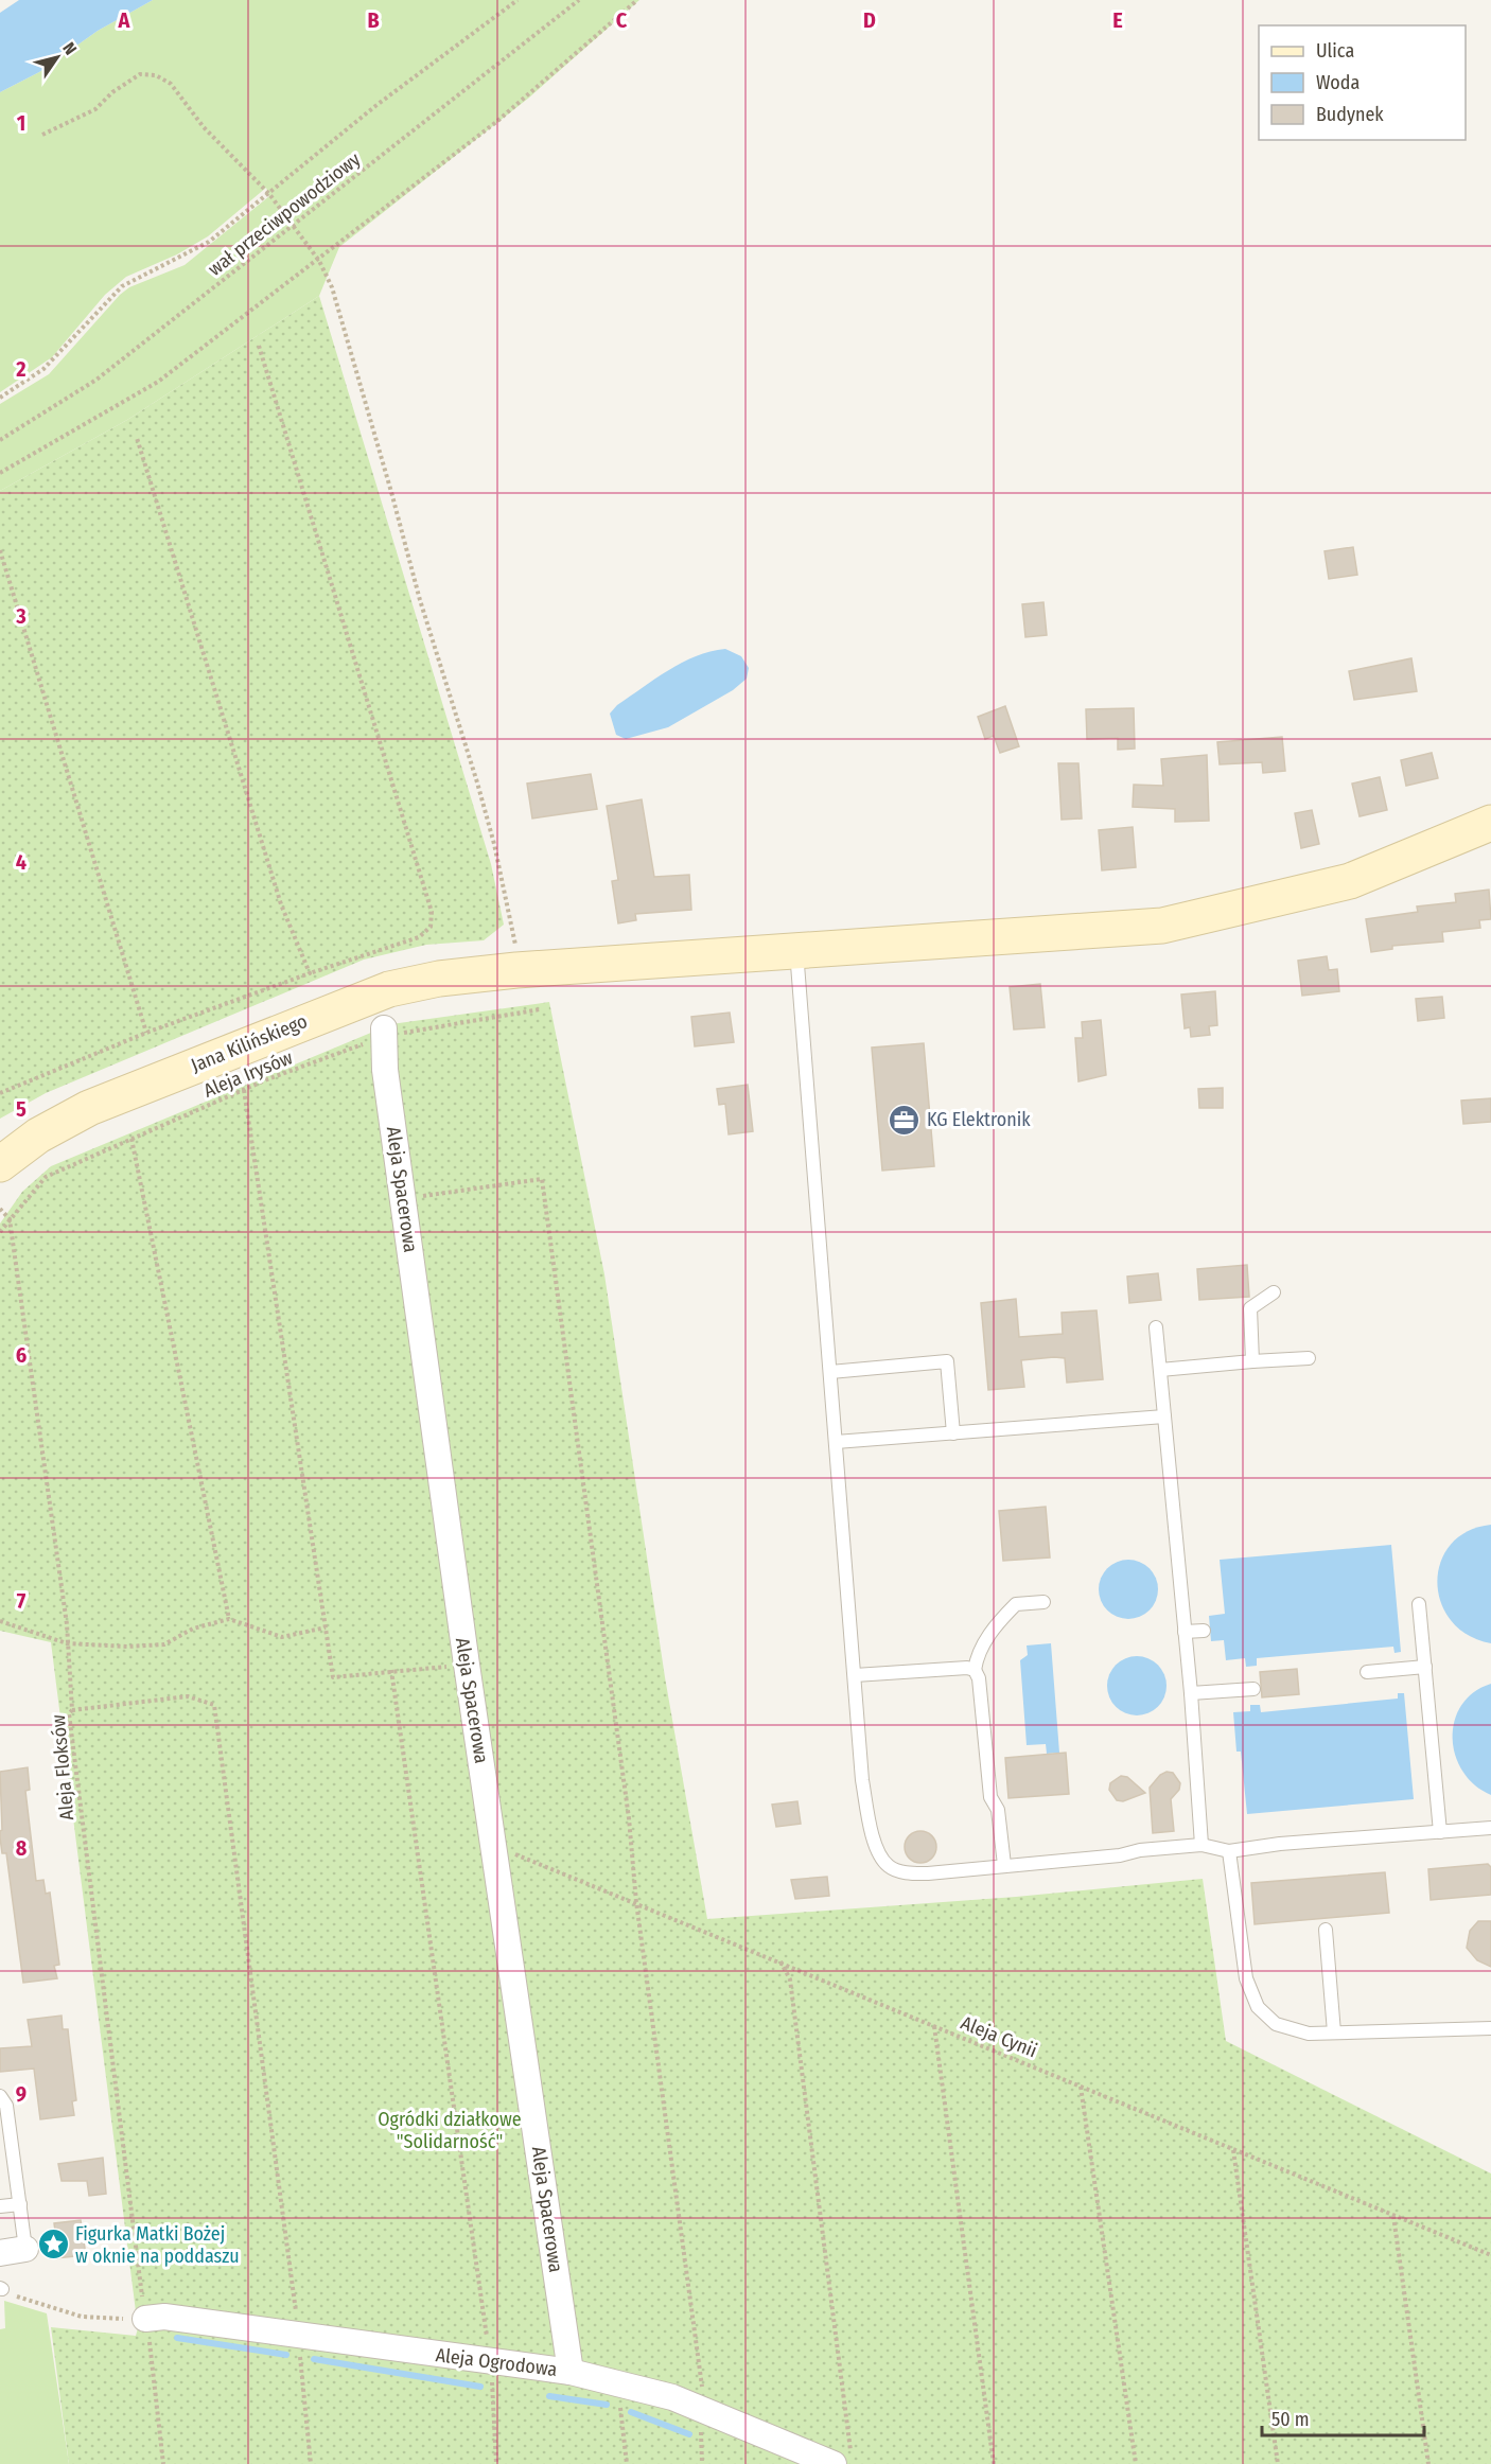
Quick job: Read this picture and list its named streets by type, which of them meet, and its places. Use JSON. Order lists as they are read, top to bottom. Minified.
{"streets":{"street":["Jana Kilińskiego","Aleja Spacerowa","Aleja Ogrodowa"],"path":["wał przeciwpowodziowy","Aleja Irysów","Aleja Floksów","Aleja Cynii"]},"crossings":[["Jana Kilińskiego","Aleja Irysów"],["Jana Kilińskiego","Aleja Spacerowa"],["Aleja Irysów","Aleja Spacerowa"],["Aleja Irysów","Aleja Floksów"],["Aleja Spacerowa","Aleja Cynii"],["Aleja Spacerowa","Aleja Ogrodowa"],["Aleja Floksów","Aleja Ogrodowa"]],"parks":["Ogródki działkowe \"Solidarność\""],"places":{"office":["KG Elektronik"],"place":["Figurka Matki Bożej w oknie na poddaszu"]},"legend":["Ulica","Woda","Budynek"],"scale_bar":"50 m","north":"top right","grid":{"columns":["A","B","C","D","E"],"rows":["1","2","3","4","5","6","7","8","9"]}}
